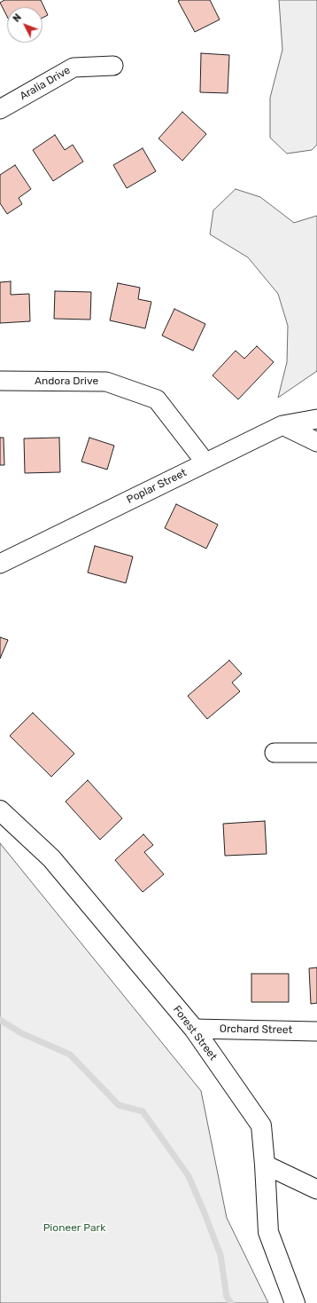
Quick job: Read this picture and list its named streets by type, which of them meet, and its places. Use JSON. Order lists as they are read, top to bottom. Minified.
{"streets":{"street":["Aralia Drive","Andora Drive","Poplar Street","Orchard Street","Forest Street"]},"crossings":[["Andora Drive","Poplar Street"],["Orchard Street","Forest Street"]],"parks":["Pioneer Park"],"north":"top left"}
